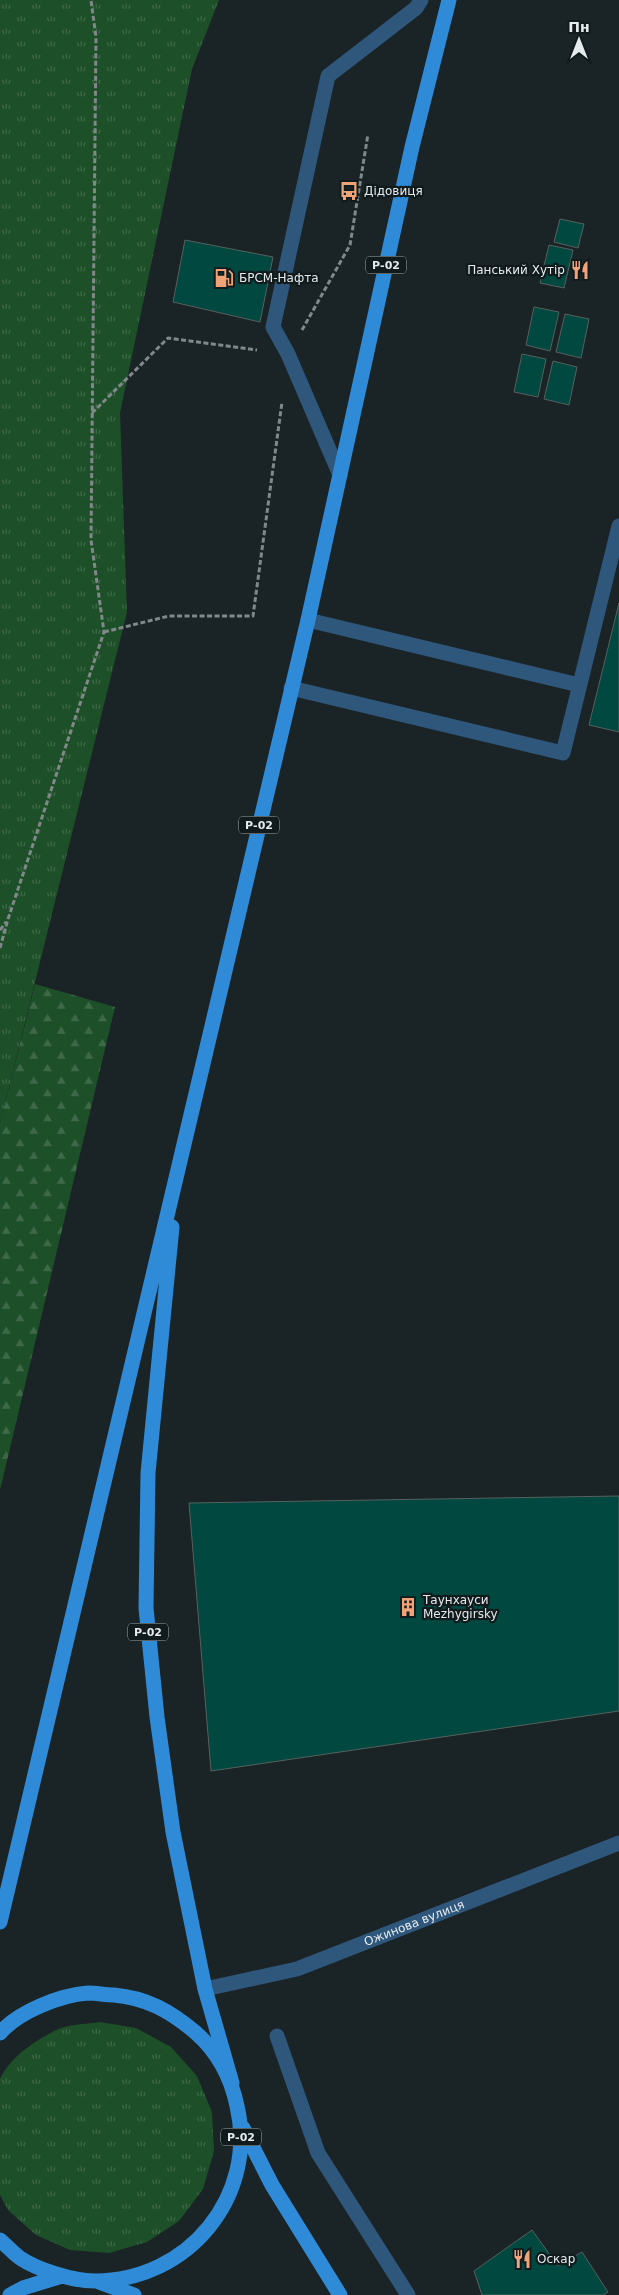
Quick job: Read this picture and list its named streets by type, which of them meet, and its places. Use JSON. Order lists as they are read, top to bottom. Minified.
{"streets":{"main road":["Р-02"],"street":["Ожинова вулиця"]},"crossings":[["Р-02","Ожинова вулиця"]],"places":{"bus stop":["Дідовиця"],"restaurant":["Панський Хутір","Оскар"],"fuel station":["БРСМ-Нафта"],"building":["Таунхауси Mezhygirsky"]},"north":"top"}
